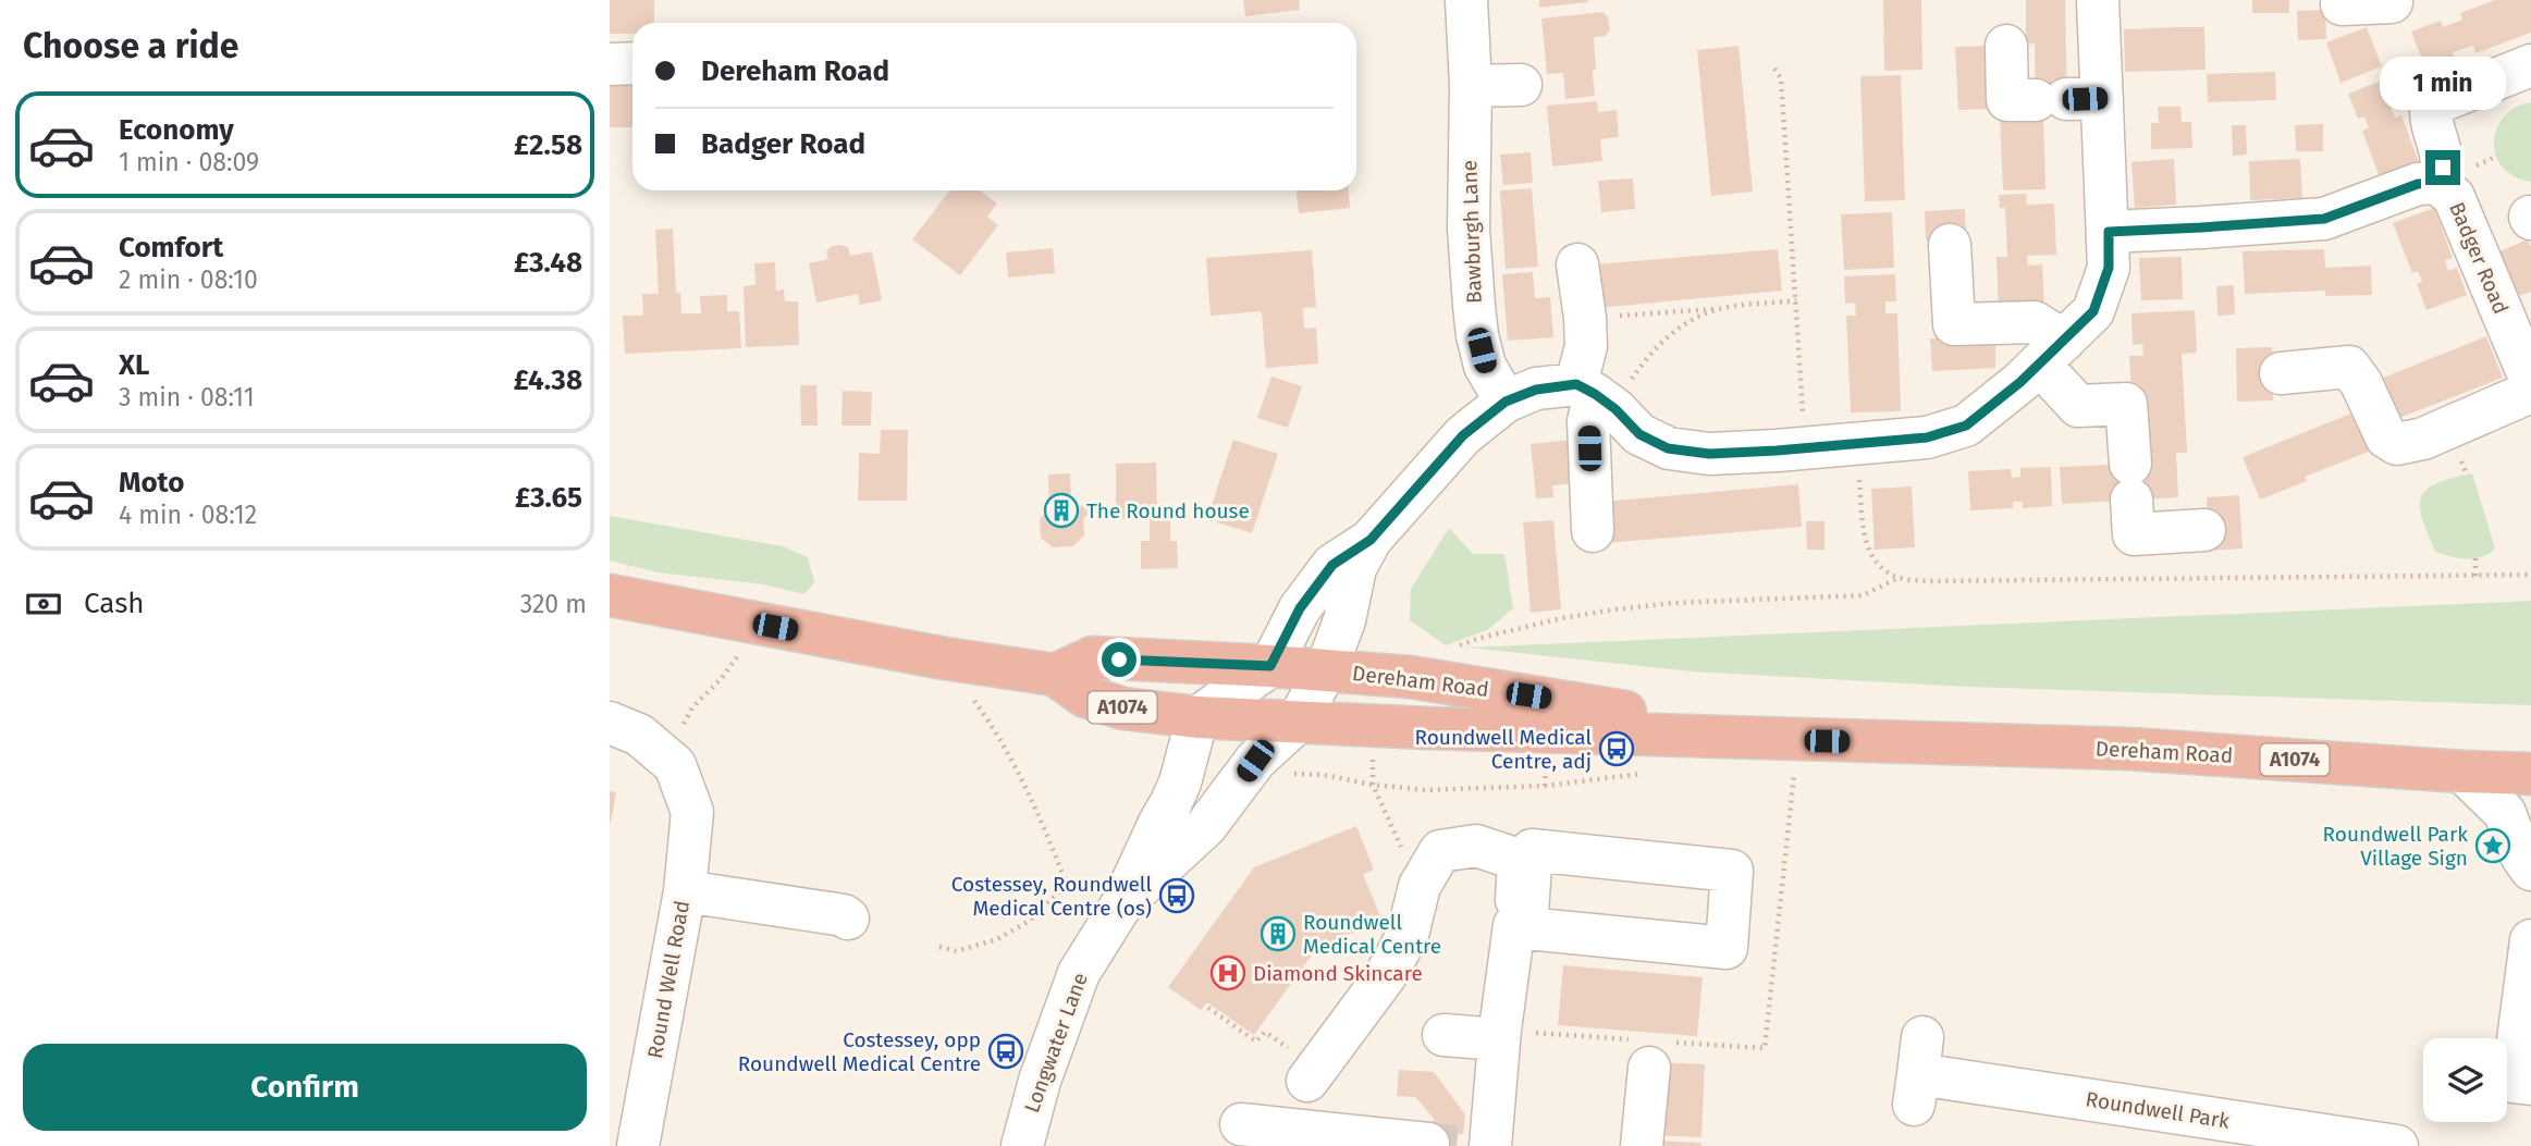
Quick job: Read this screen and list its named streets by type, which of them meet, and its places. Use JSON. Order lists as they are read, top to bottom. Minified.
{"streets":{"highway":["Dereham Road","A1074"],"street":["Bawburgh Lane","Badger Road","Round Well Road","Longwater Lane","Roundwell Park"]},"crossings":[["Dereham Road","Longwater Lane"]],"places":{"building":["The Round house","Roundwell Medical Centre"],"bus stop":["Roundwell Medical Centre, adj","Costessey, Roundwell Medical Centre (os)","Costessey, opp Roundwell Medical Centre"],"place":["Roundwell Park Village Sign"],"hospital":["Diamond Skincare"]},"page":{"heading":"Choose a ride","banner":["Dereham Road","Badger Road"],"bubble":"1 min","list":[{"name":"Economy","note":"1 min · 08:09","value":"£2.58"},{"name":"Comfort","note":"2 min · 08:10","value":"£3.48"},{"name":"XL","note":"3 min · 08:11","value":"£4.38"},{"name":"Moto","note":"4 min · 08:12","value":"£3.65"}],"pay":["Cash","320 m"],"buttons":"Confirm"}}
